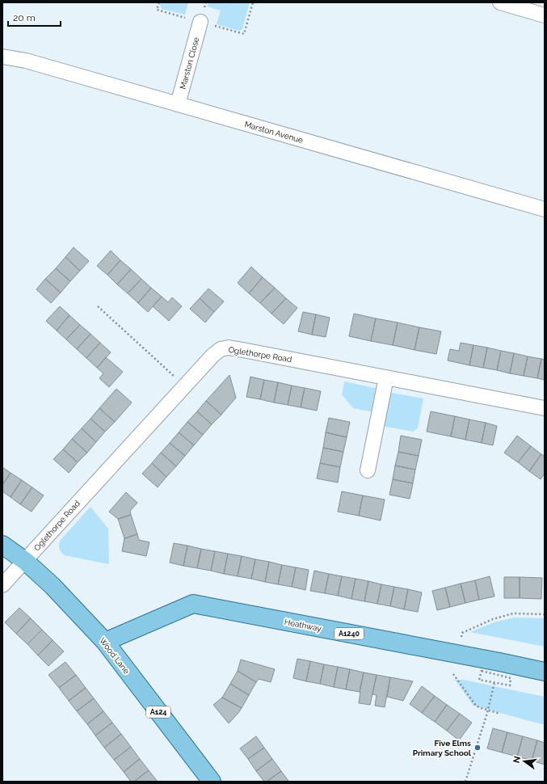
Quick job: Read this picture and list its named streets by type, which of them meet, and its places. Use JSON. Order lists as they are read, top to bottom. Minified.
{"streets":{"main road":["Heathway","A1240","Wood Lane","A124"],"street":["Marston Close","Marston Avenue","Oglethorpe Road"]},"crossings":[["Marston Close","Marston Avenue"],["Oglethorpe Road","Wood Lane"],["Heathway","Wood Lane"]],"places":["Five Elms Primary School"],"scale_bar":"20 m","north":"left"}
